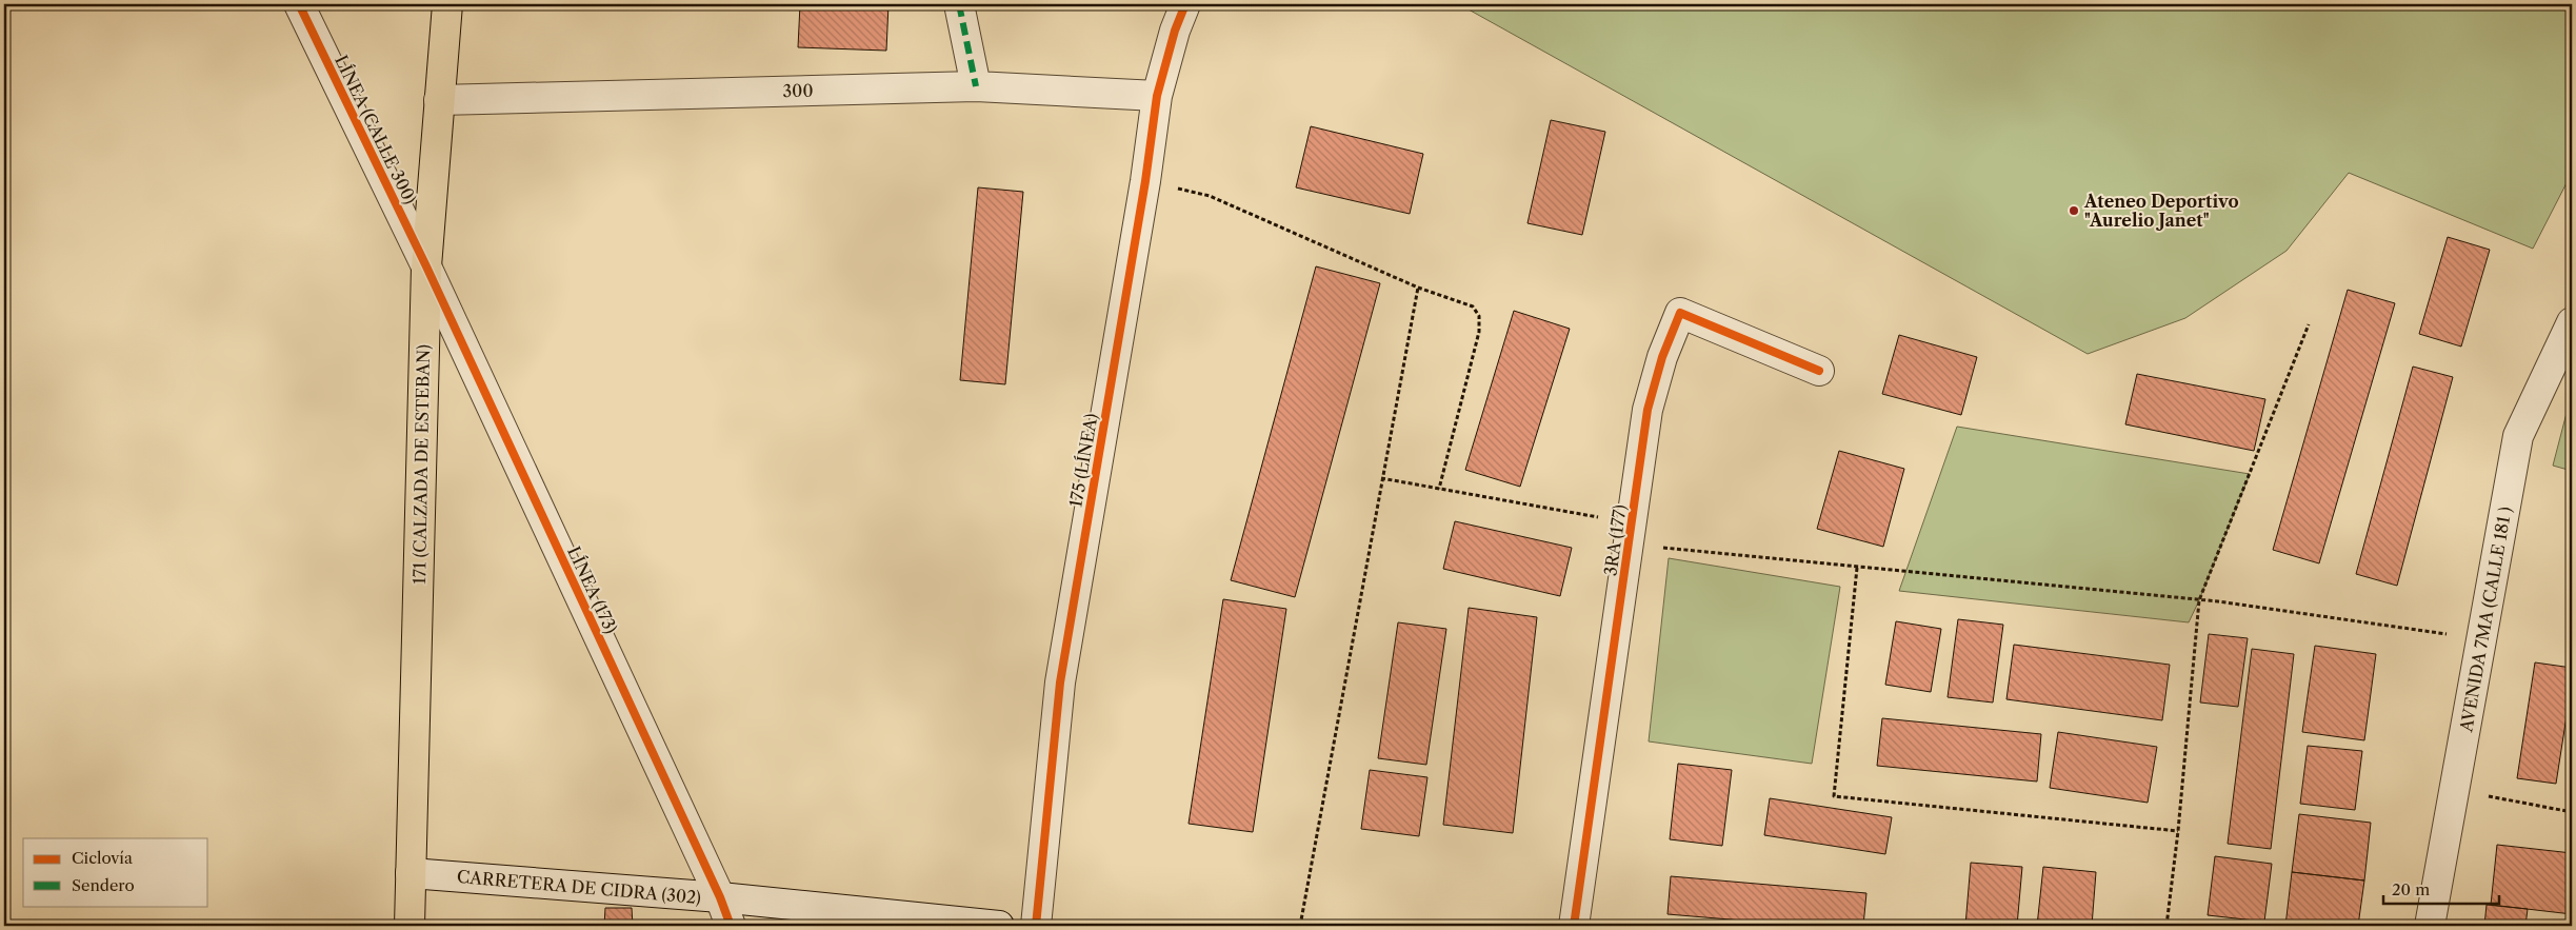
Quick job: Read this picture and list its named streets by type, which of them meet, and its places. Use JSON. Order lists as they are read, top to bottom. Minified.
{"streets":{"main road":["171 (CALZADA DE ESTEBAN)"],"street":["300","LÍNEA (CALLE 300)","175 (LÍNEA)","3RA (177)","LÍNEA (173)","AVENIDA 7MA (CALLE 181 )","CARRETERA DE CIDRA (302)"]},"crossings":[["300","175 (LÍNEA)"],["300","171 (CALZADA DE ESTEBAN)"],["LÍNEA (CALLE 300)","171 (CALZADA DE ESTEBAN)"],["LÍNEA (CALLE 300)","LÍNEA (173)"],["171 (CALZADA DE ESTEBAN)","LÍNEA (173)"],["171 (CALZADA DE ESTEBAN)","CARRETERA DE CIDRA (302)"],["LÍNEA (173)","CARRETERA DE CIDRA (302)"]],"places":["Ateneo Deportivo \"Aurelio Janet\""],"legend":["Ciclovía","Sendero"],"scale_bar":"20 m"}
